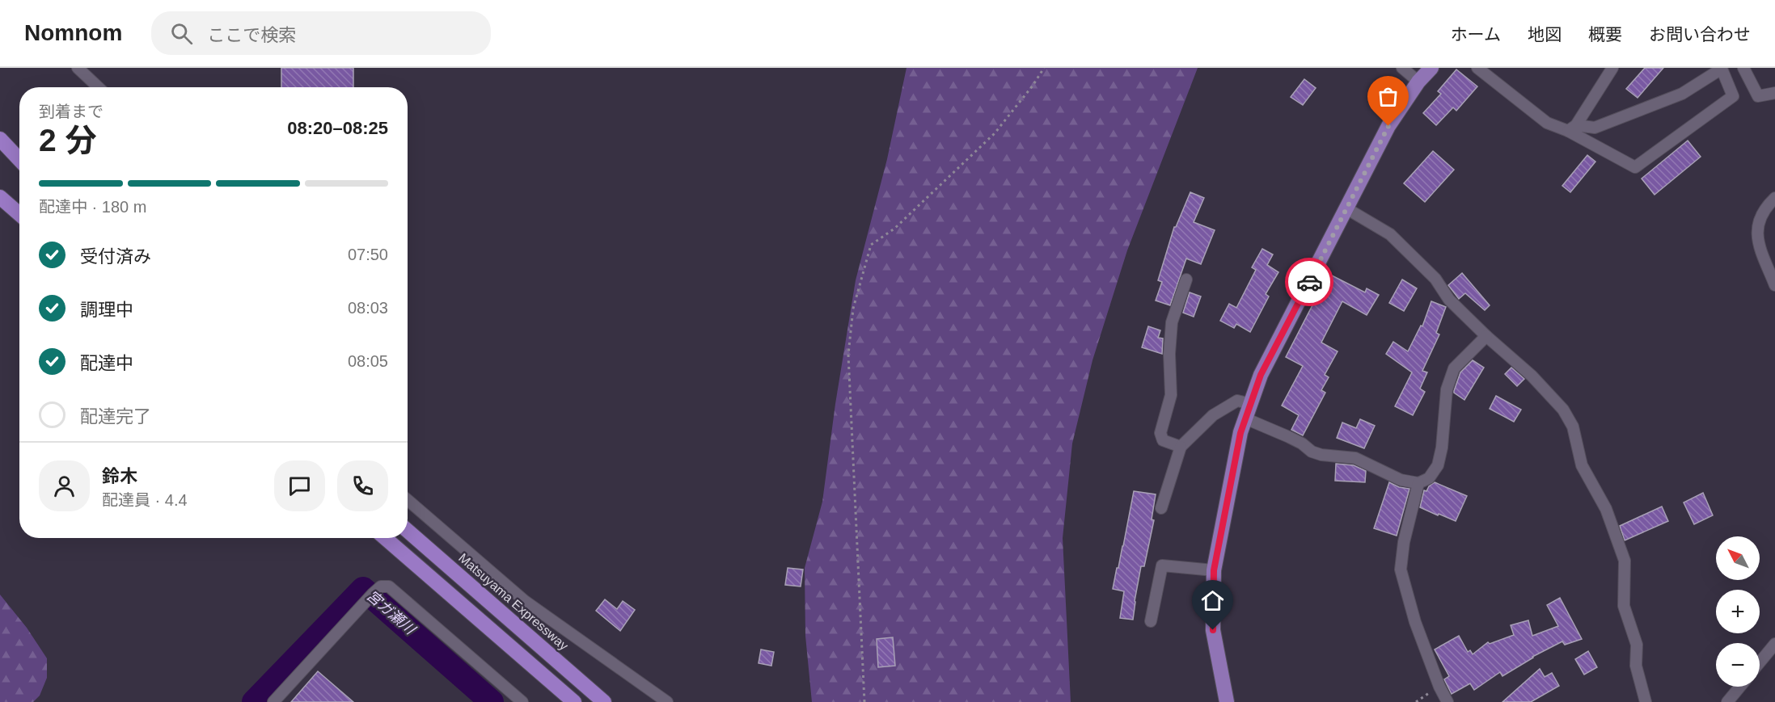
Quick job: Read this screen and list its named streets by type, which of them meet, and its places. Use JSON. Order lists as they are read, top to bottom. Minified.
{"streets":{"highway":["Matsuyama Expressway"]},"water":["宮ガ瀬川"],"north":"top left","page":{"header":"Nomnom","search":"ここで検索","nav":["ホーム","地図","概要","お問い合わせ"],"heading":["2 分","到着まで","08:20–08:25"],"panel":["鈴木","配達員 · 4.4"],"bar":"配達中 · 180 m","list":[["受付済み","07:50"],["調理中","08:03"],["配達中","08:05"],"配達完了"],"map_buttons":["+","−"]}}
